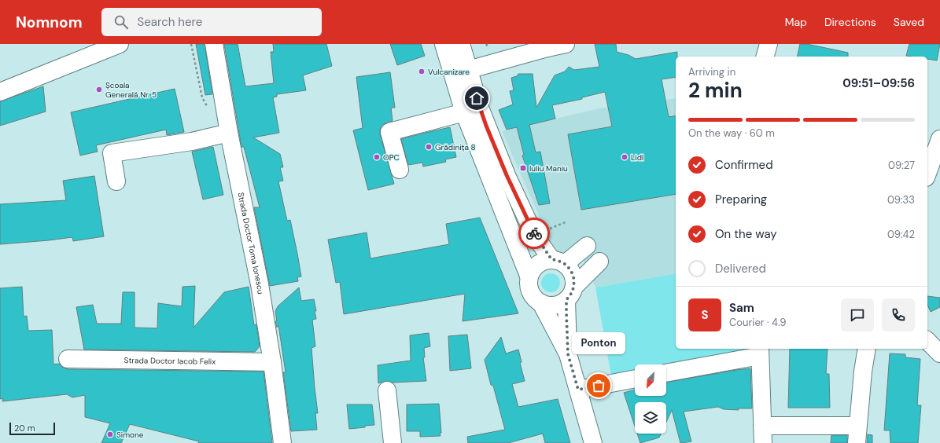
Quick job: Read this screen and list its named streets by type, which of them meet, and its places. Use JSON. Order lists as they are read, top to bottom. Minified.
{"streets":{"street":["Strada Doctor Toma Ionescu","Strada Doctor Iacob Felix"]},"crossings":[["Strada Doctor Toma Ionescu","Strada Doctor Iacob Felix"]],"places":{"other":["Vulcanizare","Școala Generală Nr. 5","Grădinița 8","OPC","Lidl","Ponton","Simone"],"transit":["Iuliu Maniu"]},"scale_bar":"20 m","north":"bottom left","page":{"header":"Nomnom","search":"Search here","nav":["Map","Directions","Saved"],"heading":["2 min","Arriving in","09:51–09:56"],"panel":["Sam","Courier · 4.9"],"bar":"On the way · 60 m","list":[["Confirmed","09:27"],["Preparing","09:33"],["On the way","09:42"],"Delivered"],"round":"S","bubble":"Ponton","scale":"20 m"}}
